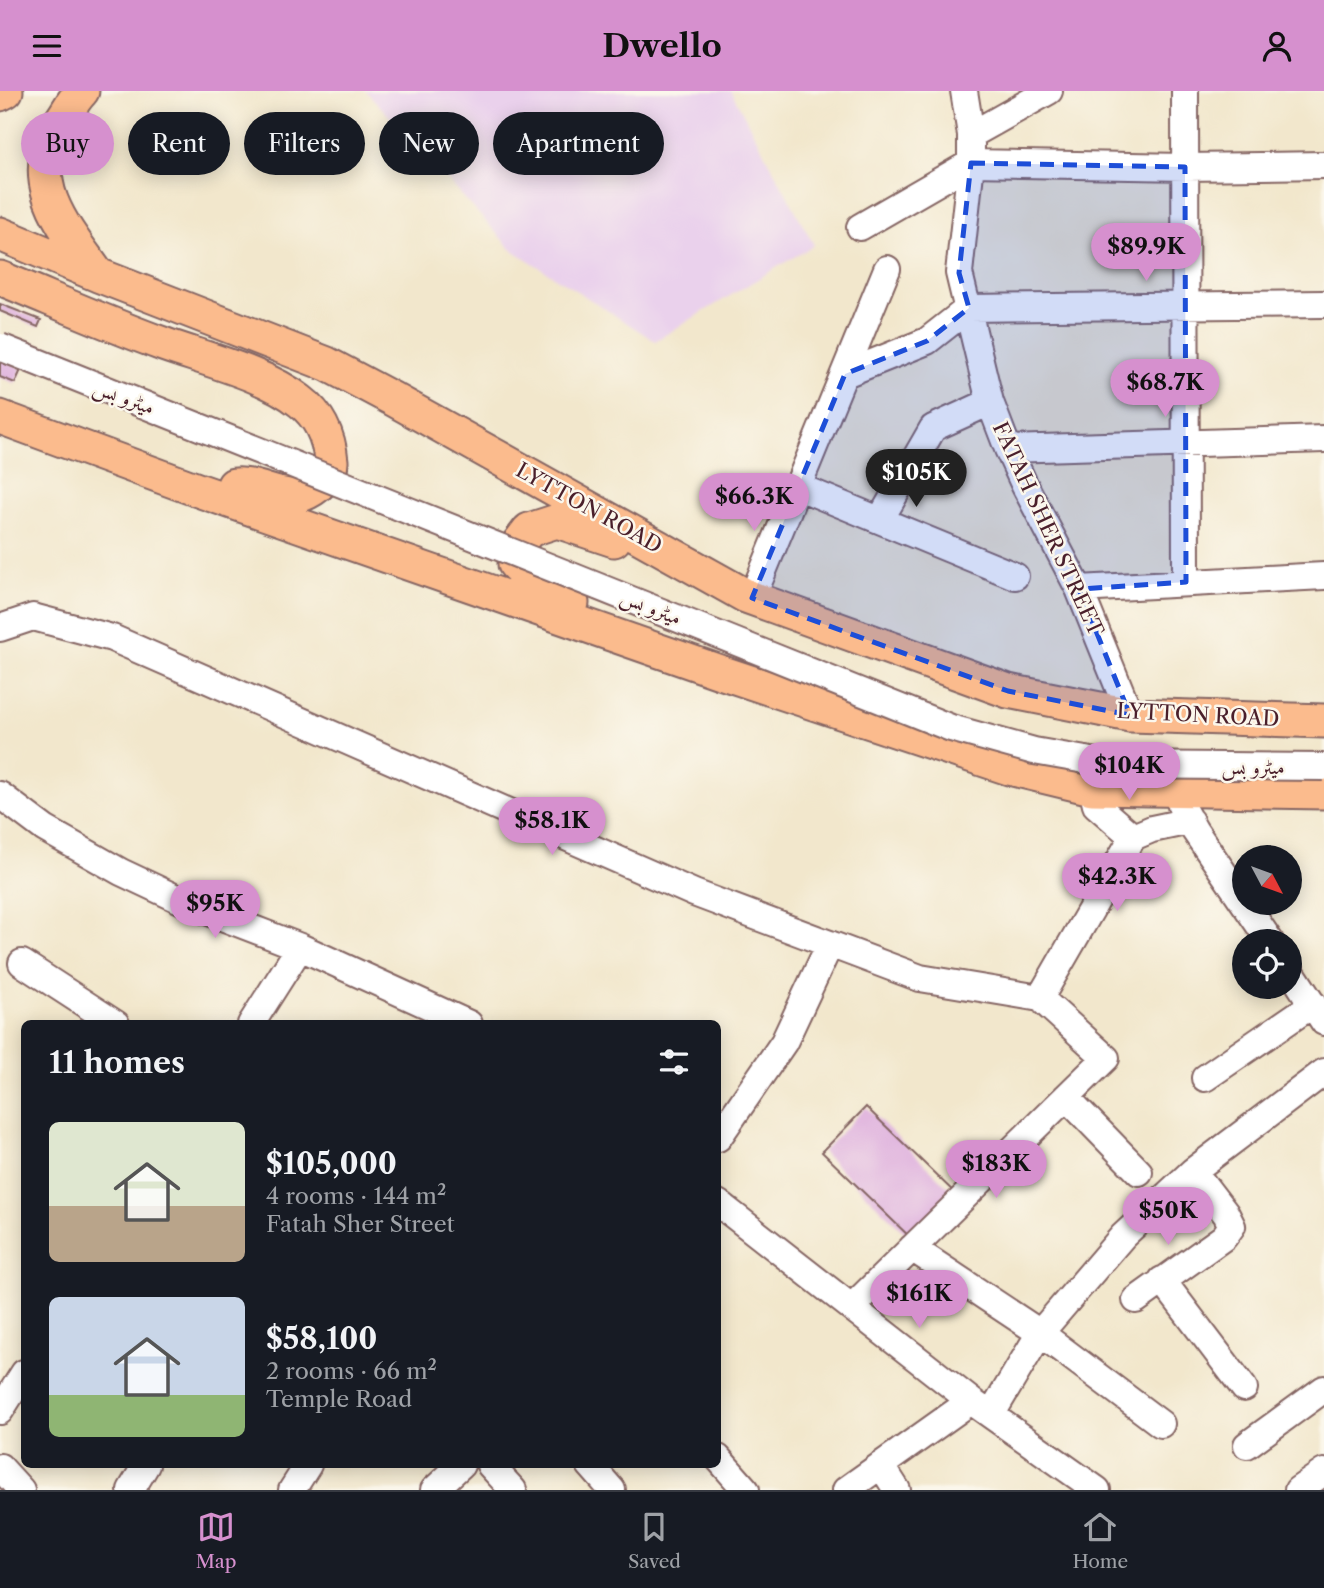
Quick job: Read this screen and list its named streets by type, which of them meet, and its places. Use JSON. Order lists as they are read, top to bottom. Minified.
{"streets":{"main road":["LYTTON ROAD"],"street":["میٹرو بس","FATAH SHER STREET"]},"crossings":[["LYTTON ROAD","FATAH SHER STREET"]],"north":"bottom right","page":{"header":"Dwello","chip":["Buy","Rent","Filters","New","Apartment"],"price":["$89.9K","$68.7K","$105K","$66.3K","$104K","$58.1K","$42.3K","$95K","$183K","$50K","$161K"],"heading":"11 homes","list":[{"name":"$105,000","note":"4 rooms · 144 m² · Fatah Sher Street"},{"name":"$58,100","note":"2 rooms · 66 m² · Temple Road"}],"tabs":["Map","Saved","Home"]}}
